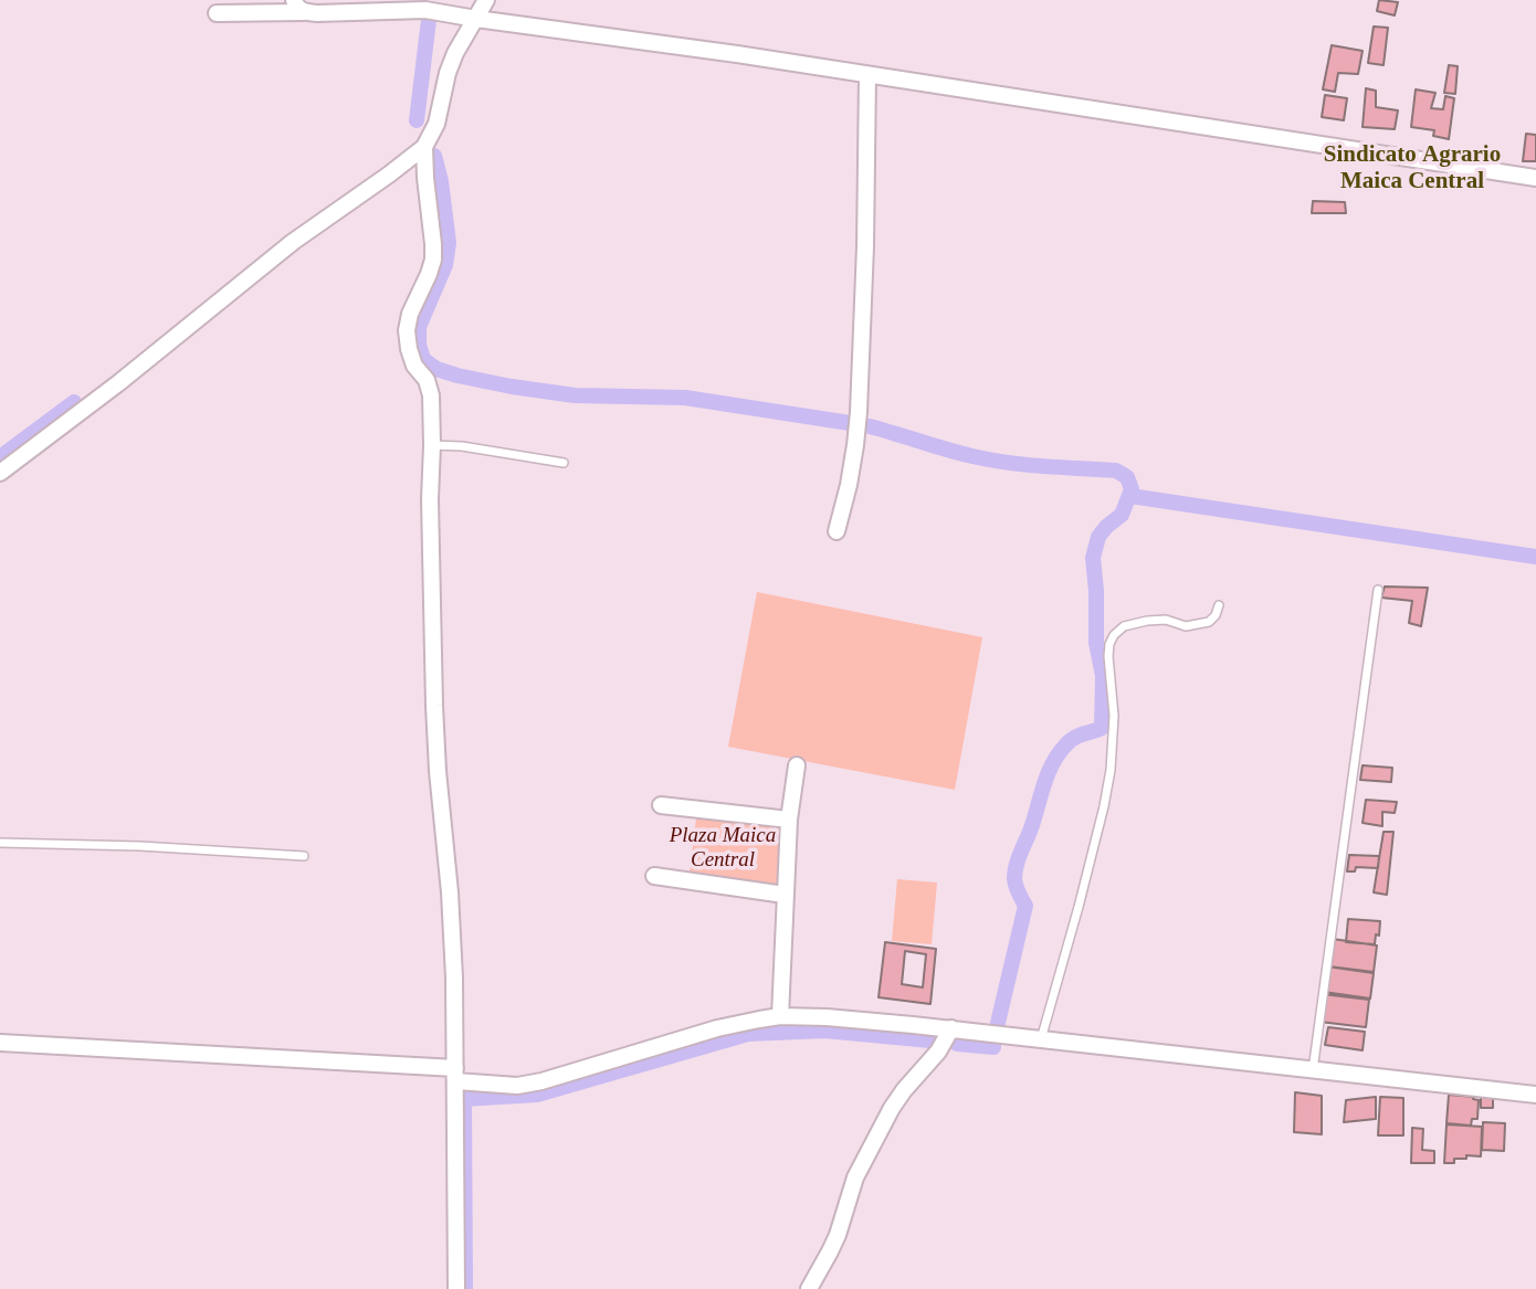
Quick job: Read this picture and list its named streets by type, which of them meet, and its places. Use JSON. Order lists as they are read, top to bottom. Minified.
{"districts":["Sindicato Agrario Maica Central"],"parks":["Plaza Maica Central"]}
